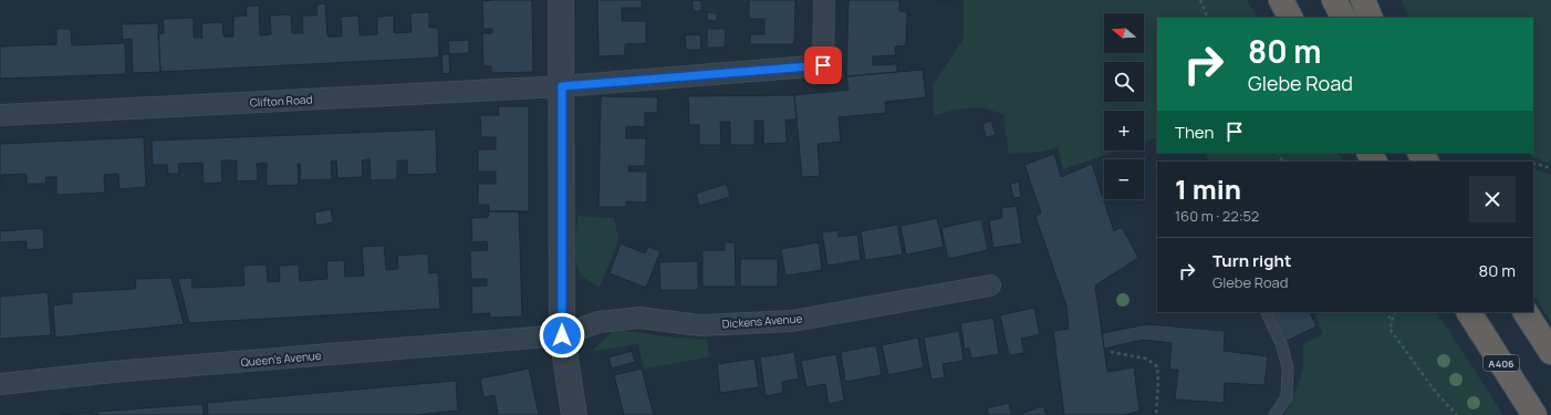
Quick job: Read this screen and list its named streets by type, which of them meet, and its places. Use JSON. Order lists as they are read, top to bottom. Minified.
{"streets":{"highway":["A406"],"street":["Clifton Road","Dickens Avenue","Queen's Avenue"]},"crossings":[["Dickens Avenue","Queen's Avenue"]],"north":"left","page":{"map_buttons":["+","−"],"turn":["80 m","Glebe Road"],"then":"Then","heading":["1 min","160 m · 22:52"],"list":[{"name":"Turn right","note":"Glebe Road","value":"80 m"}]}}
